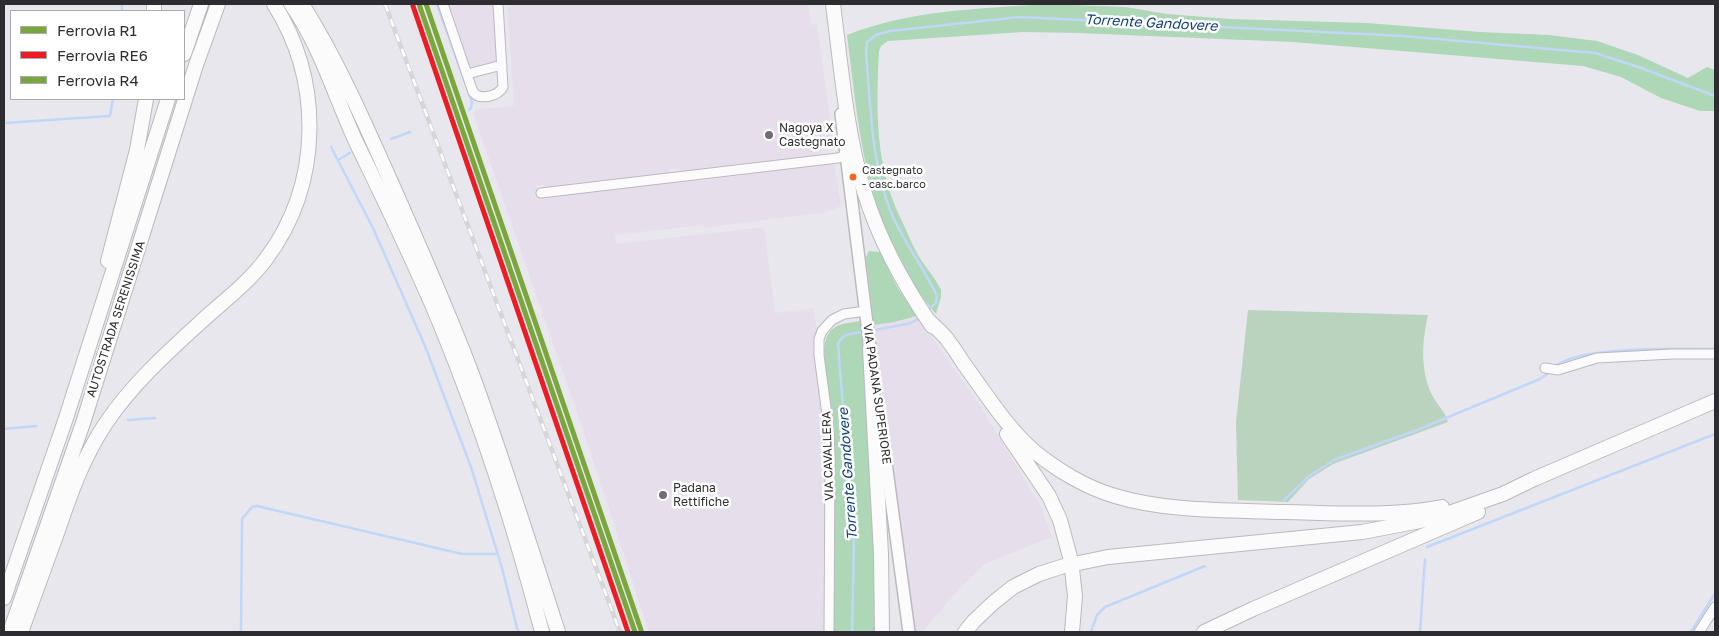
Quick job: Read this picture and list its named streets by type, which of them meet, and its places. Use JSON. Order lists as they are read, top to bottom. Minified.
{"streets":{"highway":["AUTOSTRADA SERENISSIMA"],"main road":["VIA PADANA SUPERIORE"],"street":["VIA CAVALLERA"]},"water":["Torrente Gandovere"],"places":["Nagoya X Castegnato","Castegnato - casc.barco","Padana Rettifiche"],"lines":["rail line R1","rail line R4","rail line RE6"],"legend":["Ferrovia R1","Ferrovia RE6","Ferrovia R4"]}
